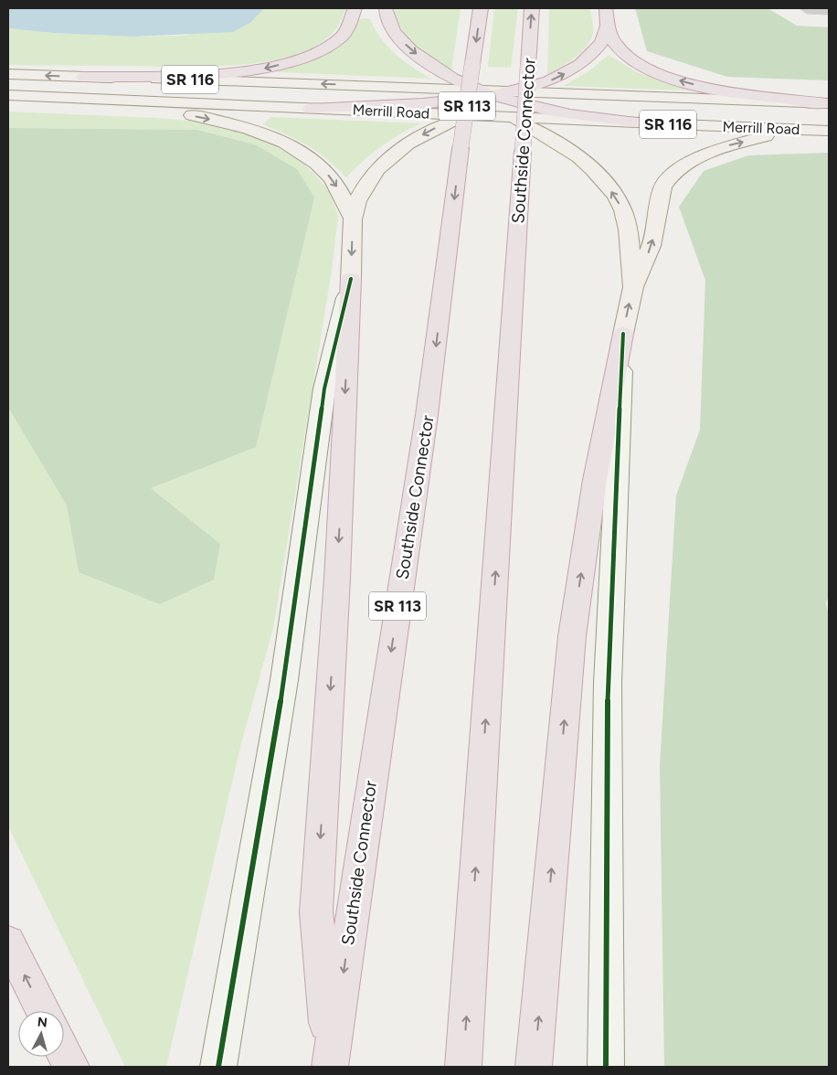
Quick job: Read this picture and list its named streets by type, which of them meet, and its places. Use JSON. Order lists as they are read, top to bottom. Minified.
{"streets":{"highway":["SR 113","Southside Connector"],"main road":["SR 116","Merrill Road"]},"north":"top"}
